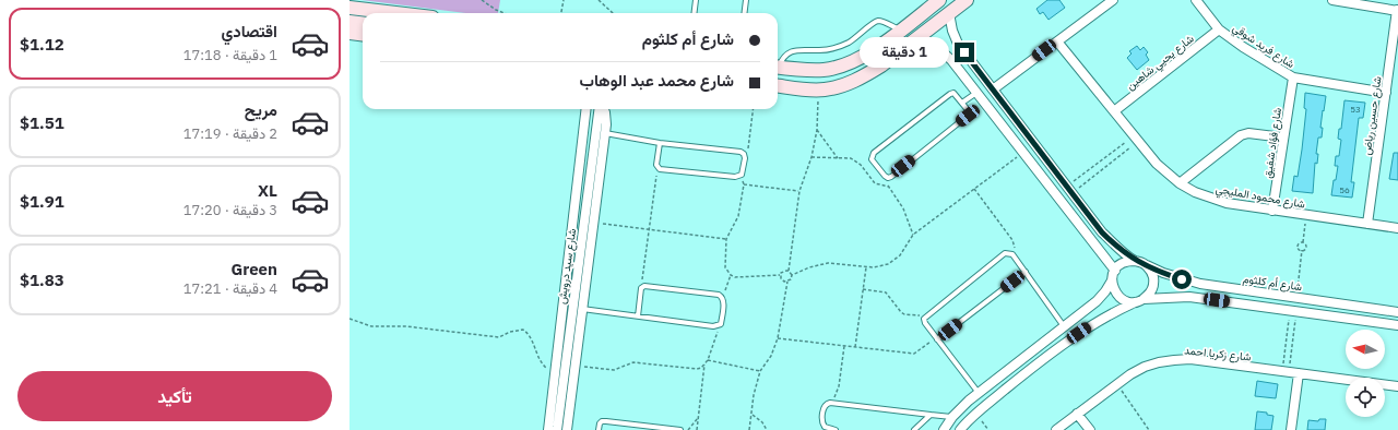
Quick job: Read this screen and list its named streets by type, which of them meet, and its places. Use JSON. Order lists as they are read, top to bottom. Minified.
{"streets":{"street":["شارع فريد شوقي","شارع يحيي شاهين","شارع حسين رياض","شارع فؤاد شفيق","شارع محمود المليجي","شارع سيد درويش","شارع أم كلثوم","شارع زكريا احمد"]},"crossings":[["شارع فريد شوقي","شارع يحيي شاهين"],["شارع فريد شوقي","شارع حسين رياض"],["شارع فريد شوقي","شارع فؤاد شفيق"],["شارع يحيي شاهين","شارع محمود المليجي"],["شارع حسين رياض","شارع محمود المليجي"],["شارع فؤاد شفيق","شارع محمود المليجي"]],"house_numbers":["53","56"],"north":"left","page":{"list":[{"name":"اقتصادي","note":"1 دقيقة · 17:18","value":"$1.12"},{"name":"مريح","note":"2 دقيقة · 17:19","value":"$1.51"},{"name":"XL","note":"3 دقيقة · 17:20","value":"$1.91"},{"name":"Green","note":"4 دقيقة · 17:21","value":"$1.83"}],"banner":["شارع أم كلثوم","شارع محمد عبد الوهاب"],"bubble":"1 دقيقة","buttons":"تأكيد"}}
